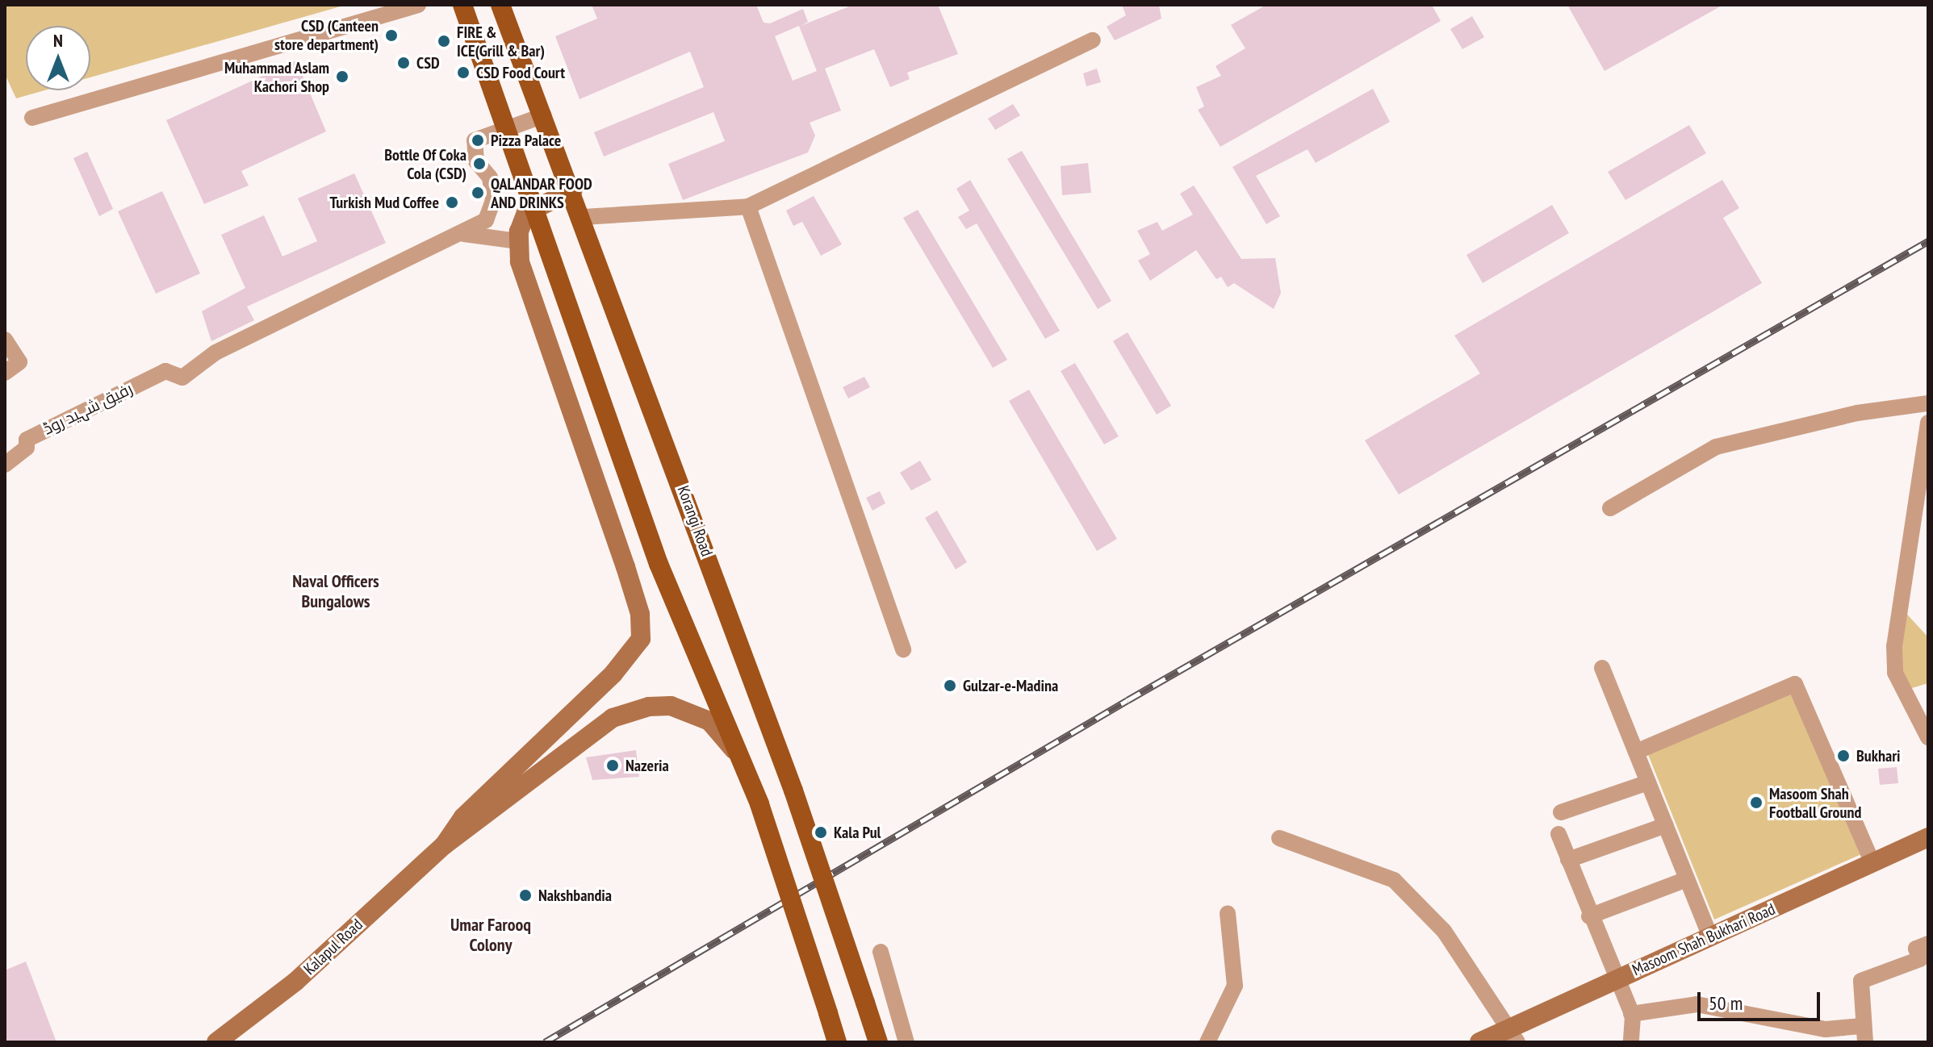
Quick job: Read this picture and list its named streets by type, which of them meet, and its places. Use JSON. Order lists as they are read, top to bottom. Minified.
{"streets":{"main road":["Korangi Road"],"street":["رفیق شہید روڈ","Masoom Shah Bukhari Road","Kalapul Road"]},"districts":["Naval Officers Bungalows","Umar Farooq Colony"],"places":["CSD (Canteen store department)","FIRE & ICE(Grill & Bar)","CSD","CSD Food Court","Muhammad Aslam Kachori Shop","Pizza Palace","Bottle Of Coka Cola (CSD)","QALANDAR FOOD AND DRINKS","Turkish Mud Coffee","Gulzar-e-Madina","Bukhari","Nazeria","Masoom Shah Football Ground","Kala Pul","Nakshbandia"],"scale_bar":"50 m","north":"top"}
